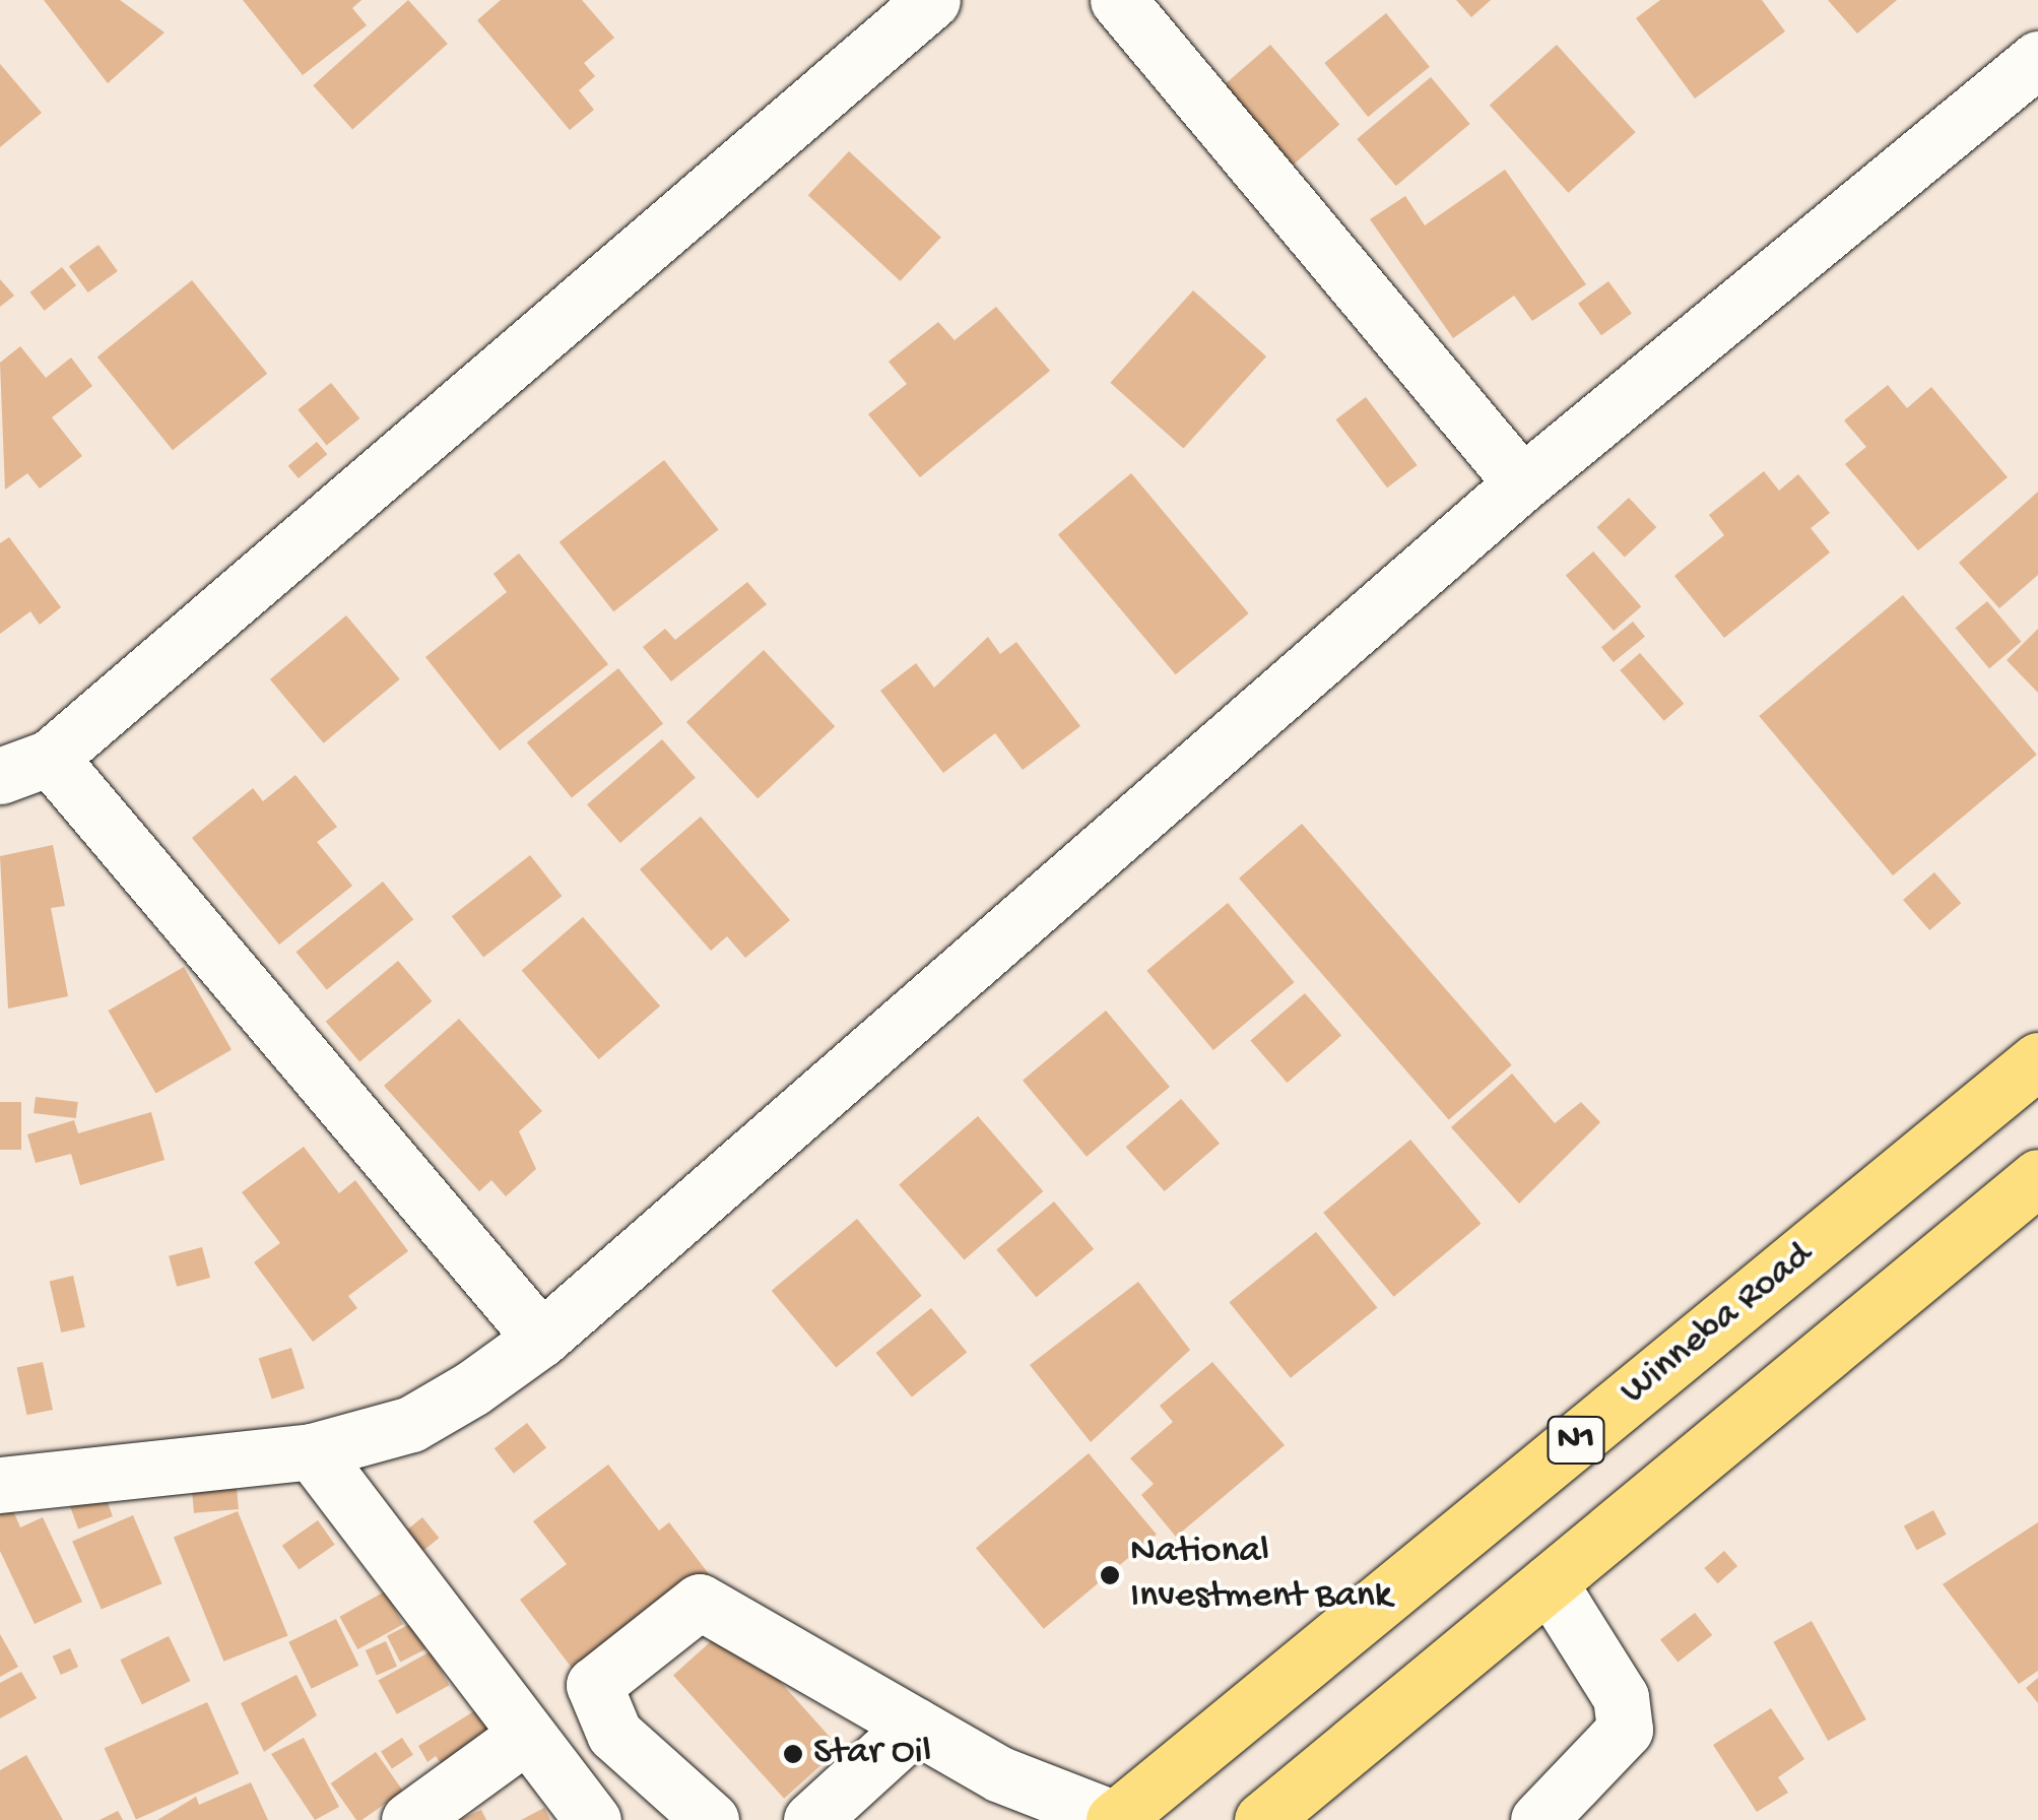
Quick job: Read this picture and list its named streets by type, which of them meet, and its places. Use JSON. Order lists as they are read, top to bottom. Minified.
{"streets":{"highway":["Winneba Road","N1"]},"places":["National Investment Bank","Star Oil"]}
